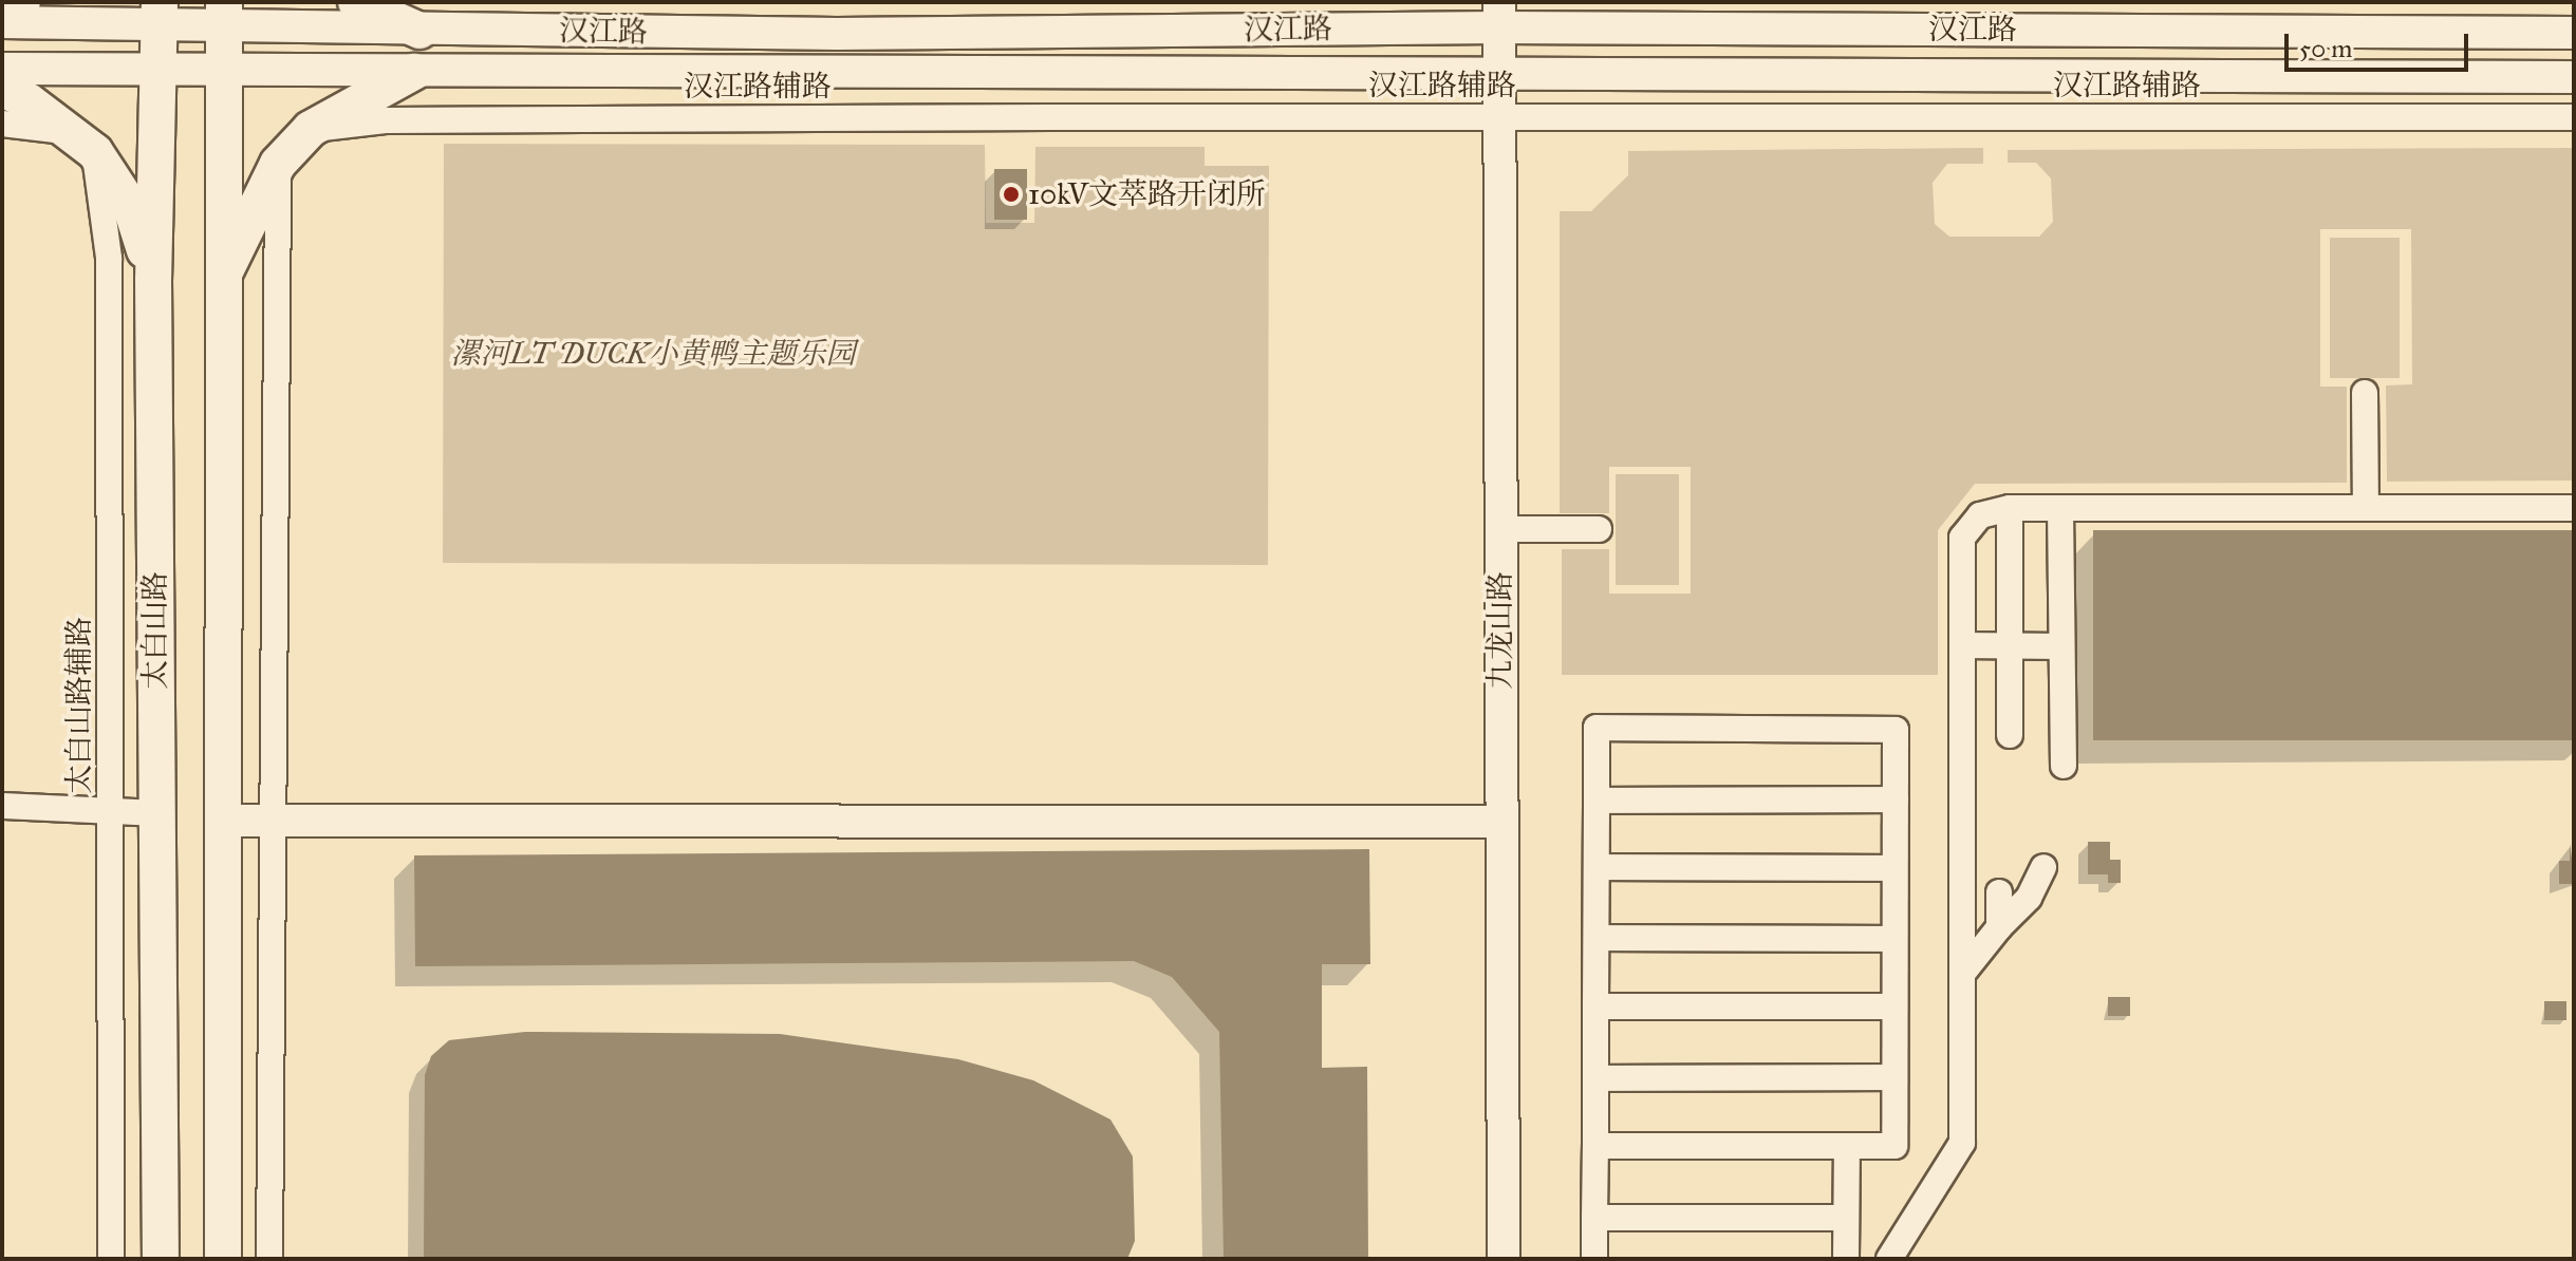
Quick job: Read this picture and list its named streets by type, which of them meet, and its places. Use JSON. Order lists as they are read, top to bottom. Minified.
{"streets":{"main road":["太白山路"],"street":["汉江路","汉江路辅路","九龙山路","太白山路辅路"]},"crossings":[["汉江路","太白山路"],["汉江路","九龙山路"],["汉江路辅路","九龙山路"]],"parks":["漯河LT DUCK小黄鸭主题乐园"],"places":["10kV文萃路开闭所"],"scale_bar":"50 m"}
